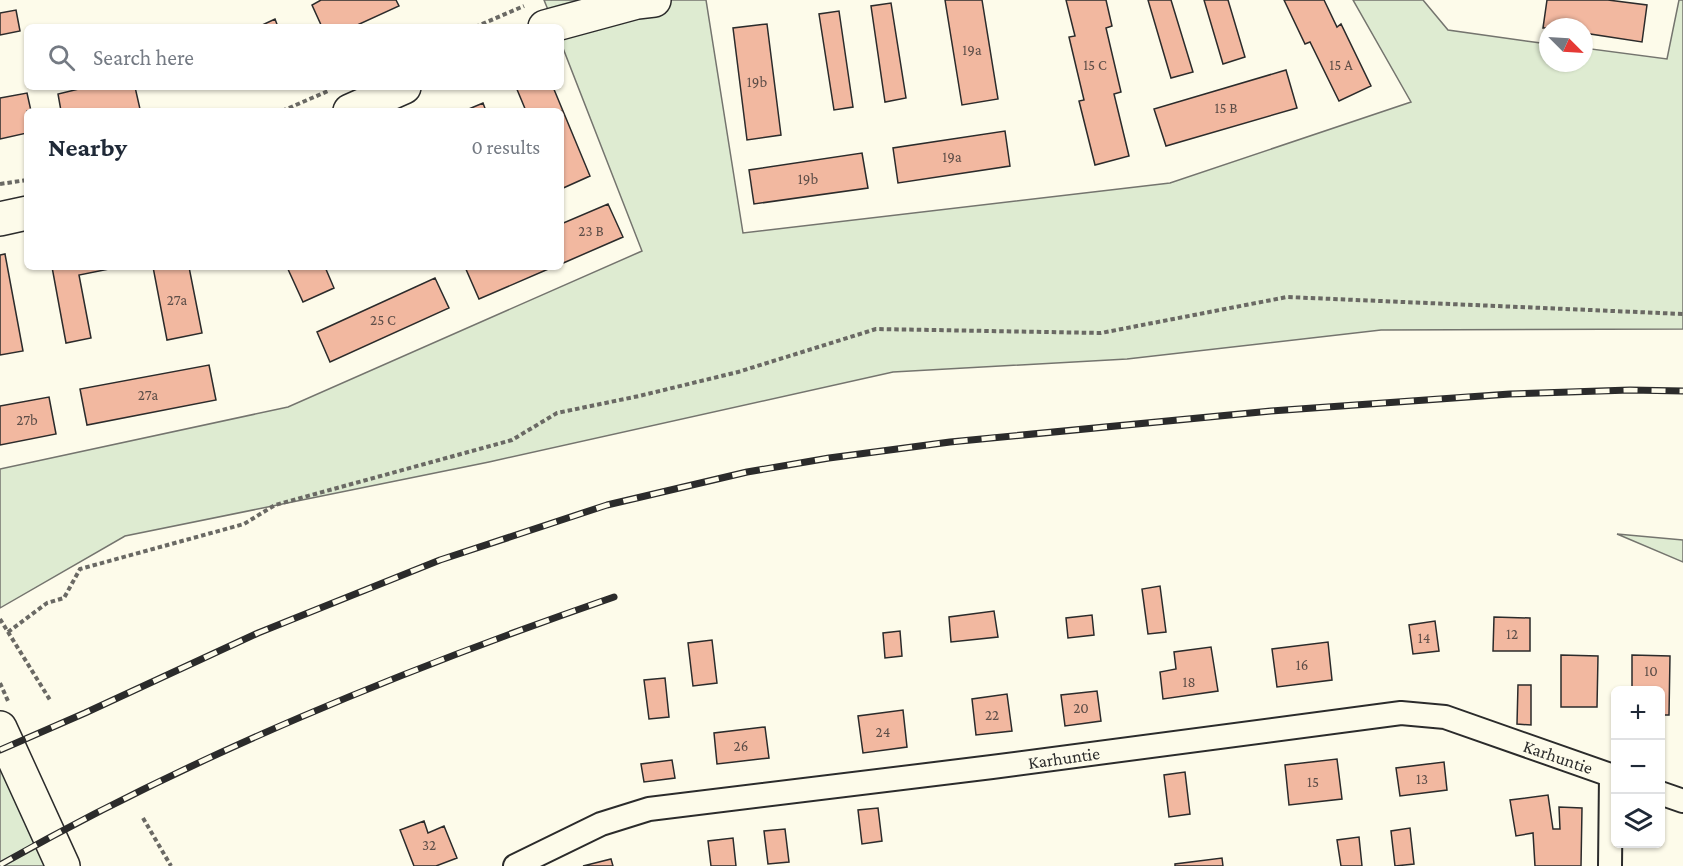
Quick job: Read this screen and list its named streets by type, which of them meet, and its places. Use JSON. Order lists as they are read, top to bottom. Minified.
{"streets":{"street":["Karhuntie"]},"house_numbers":["19a","15 C","15 A","19b","15 B","19a","19b","23 B","27a","25 C","27a","27b","12","14","16","10","18","20","22","24","26","13","15","32"],"north":"bottom right","page":{"search":"Search here","heading":["Nearby","0 results"],"map_buttons":["+","−"]}}
